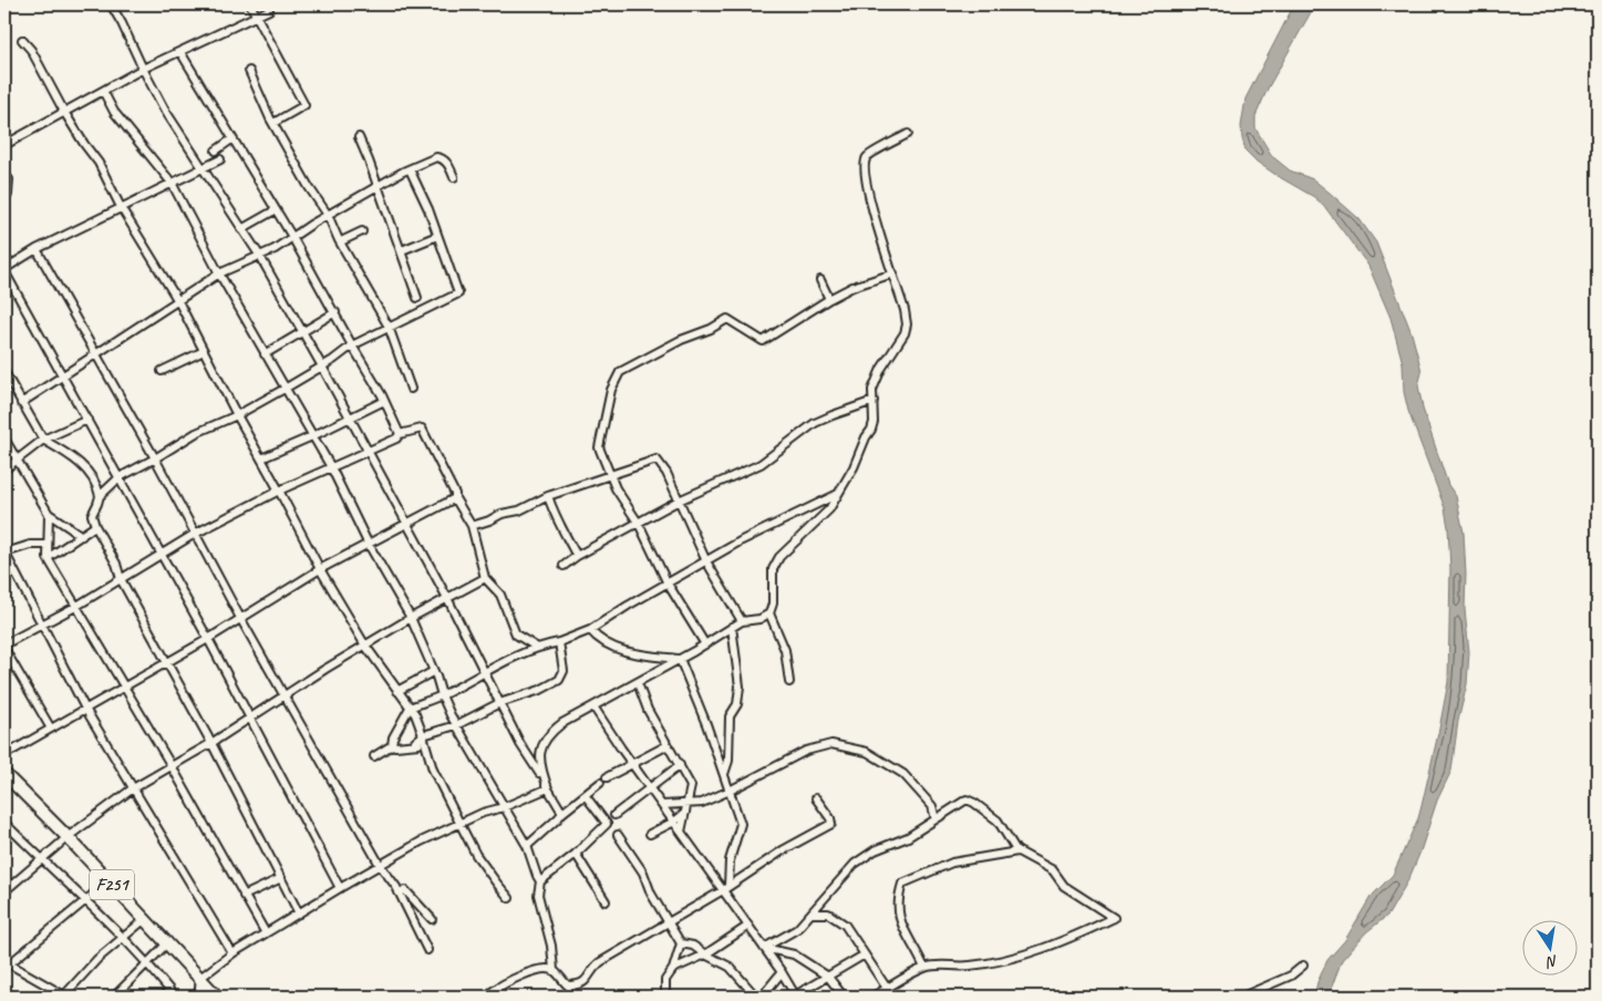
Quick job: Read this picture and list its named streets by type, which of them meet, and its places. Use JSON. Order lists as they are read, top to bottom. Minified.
{"streets":{"main road":["F251"]},"north":"bottom"}
